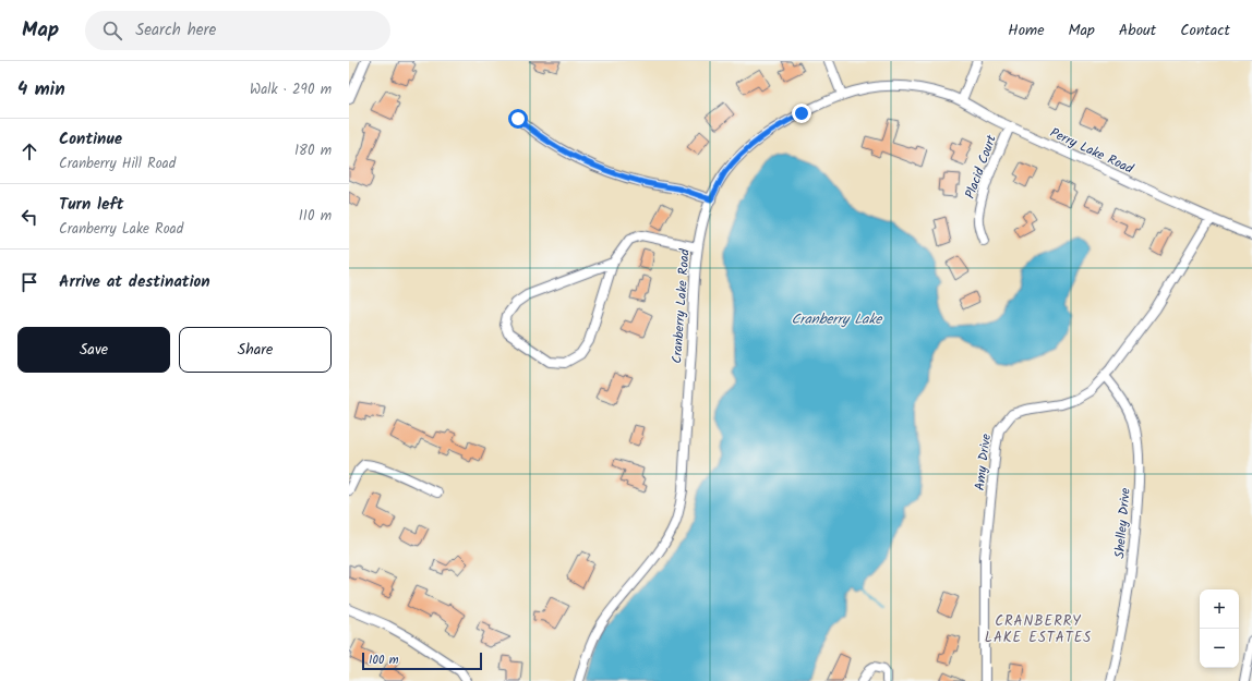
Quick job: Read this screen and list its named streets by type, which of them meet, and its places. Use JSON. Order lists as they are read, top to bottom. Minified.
{"streets":{"street":["Perry Lake Road","Placid Court","Cranberry Lake Road","Amy Drive","Shelley Drive"]},"crossings":[["Perry Lake Road","Placid Court"],["Perry Lake Road","Cranberry Lake Road"],["Perry Lake Road","Amy Drive"],["Amy Drive","Shelley Drive"]],"districts":["CRANBERRY LAKE ESTATES"],"water":["Cranberry Lake"],"scale_bar":"100 m","page":{"header":"Map","search":"Search here","nav":["Home","Map","About","Contact"],"heading":["4 min","Walk · 290 m"],"list":[["Continue","Cranberry Hill Road","180 m"],["Turn left","Cranberry Lake Road","110 m"],"Arrive at destination"],"buttons":["Save","Share"],"map_buttons":["+","−"],"scale":"100 m"}}
